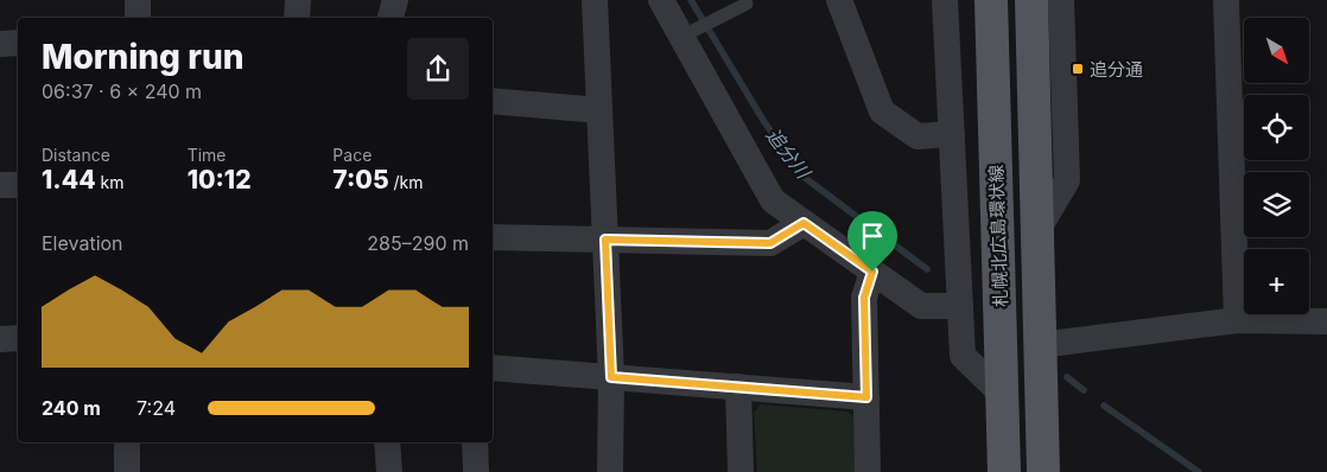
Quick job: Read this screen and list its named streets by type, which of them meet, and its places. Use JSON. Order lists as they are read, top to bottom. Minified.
{"streets":{"main road":["札幌北広島環状線"]},"water":["追分川"],"places":{"transit":["追分通"]},"north":"bottom right","page":{"map_buttons":"+","heading":["Morning run","06:37 · 6 × 240 m"],"stats":[["Distance","1.44 km"],["Time","10:12"],["Pace","7:05 /km"]],"chart":["Elevation","285–290 m"],"list":[{"name":"240 m","note":"7:24"}]}}
